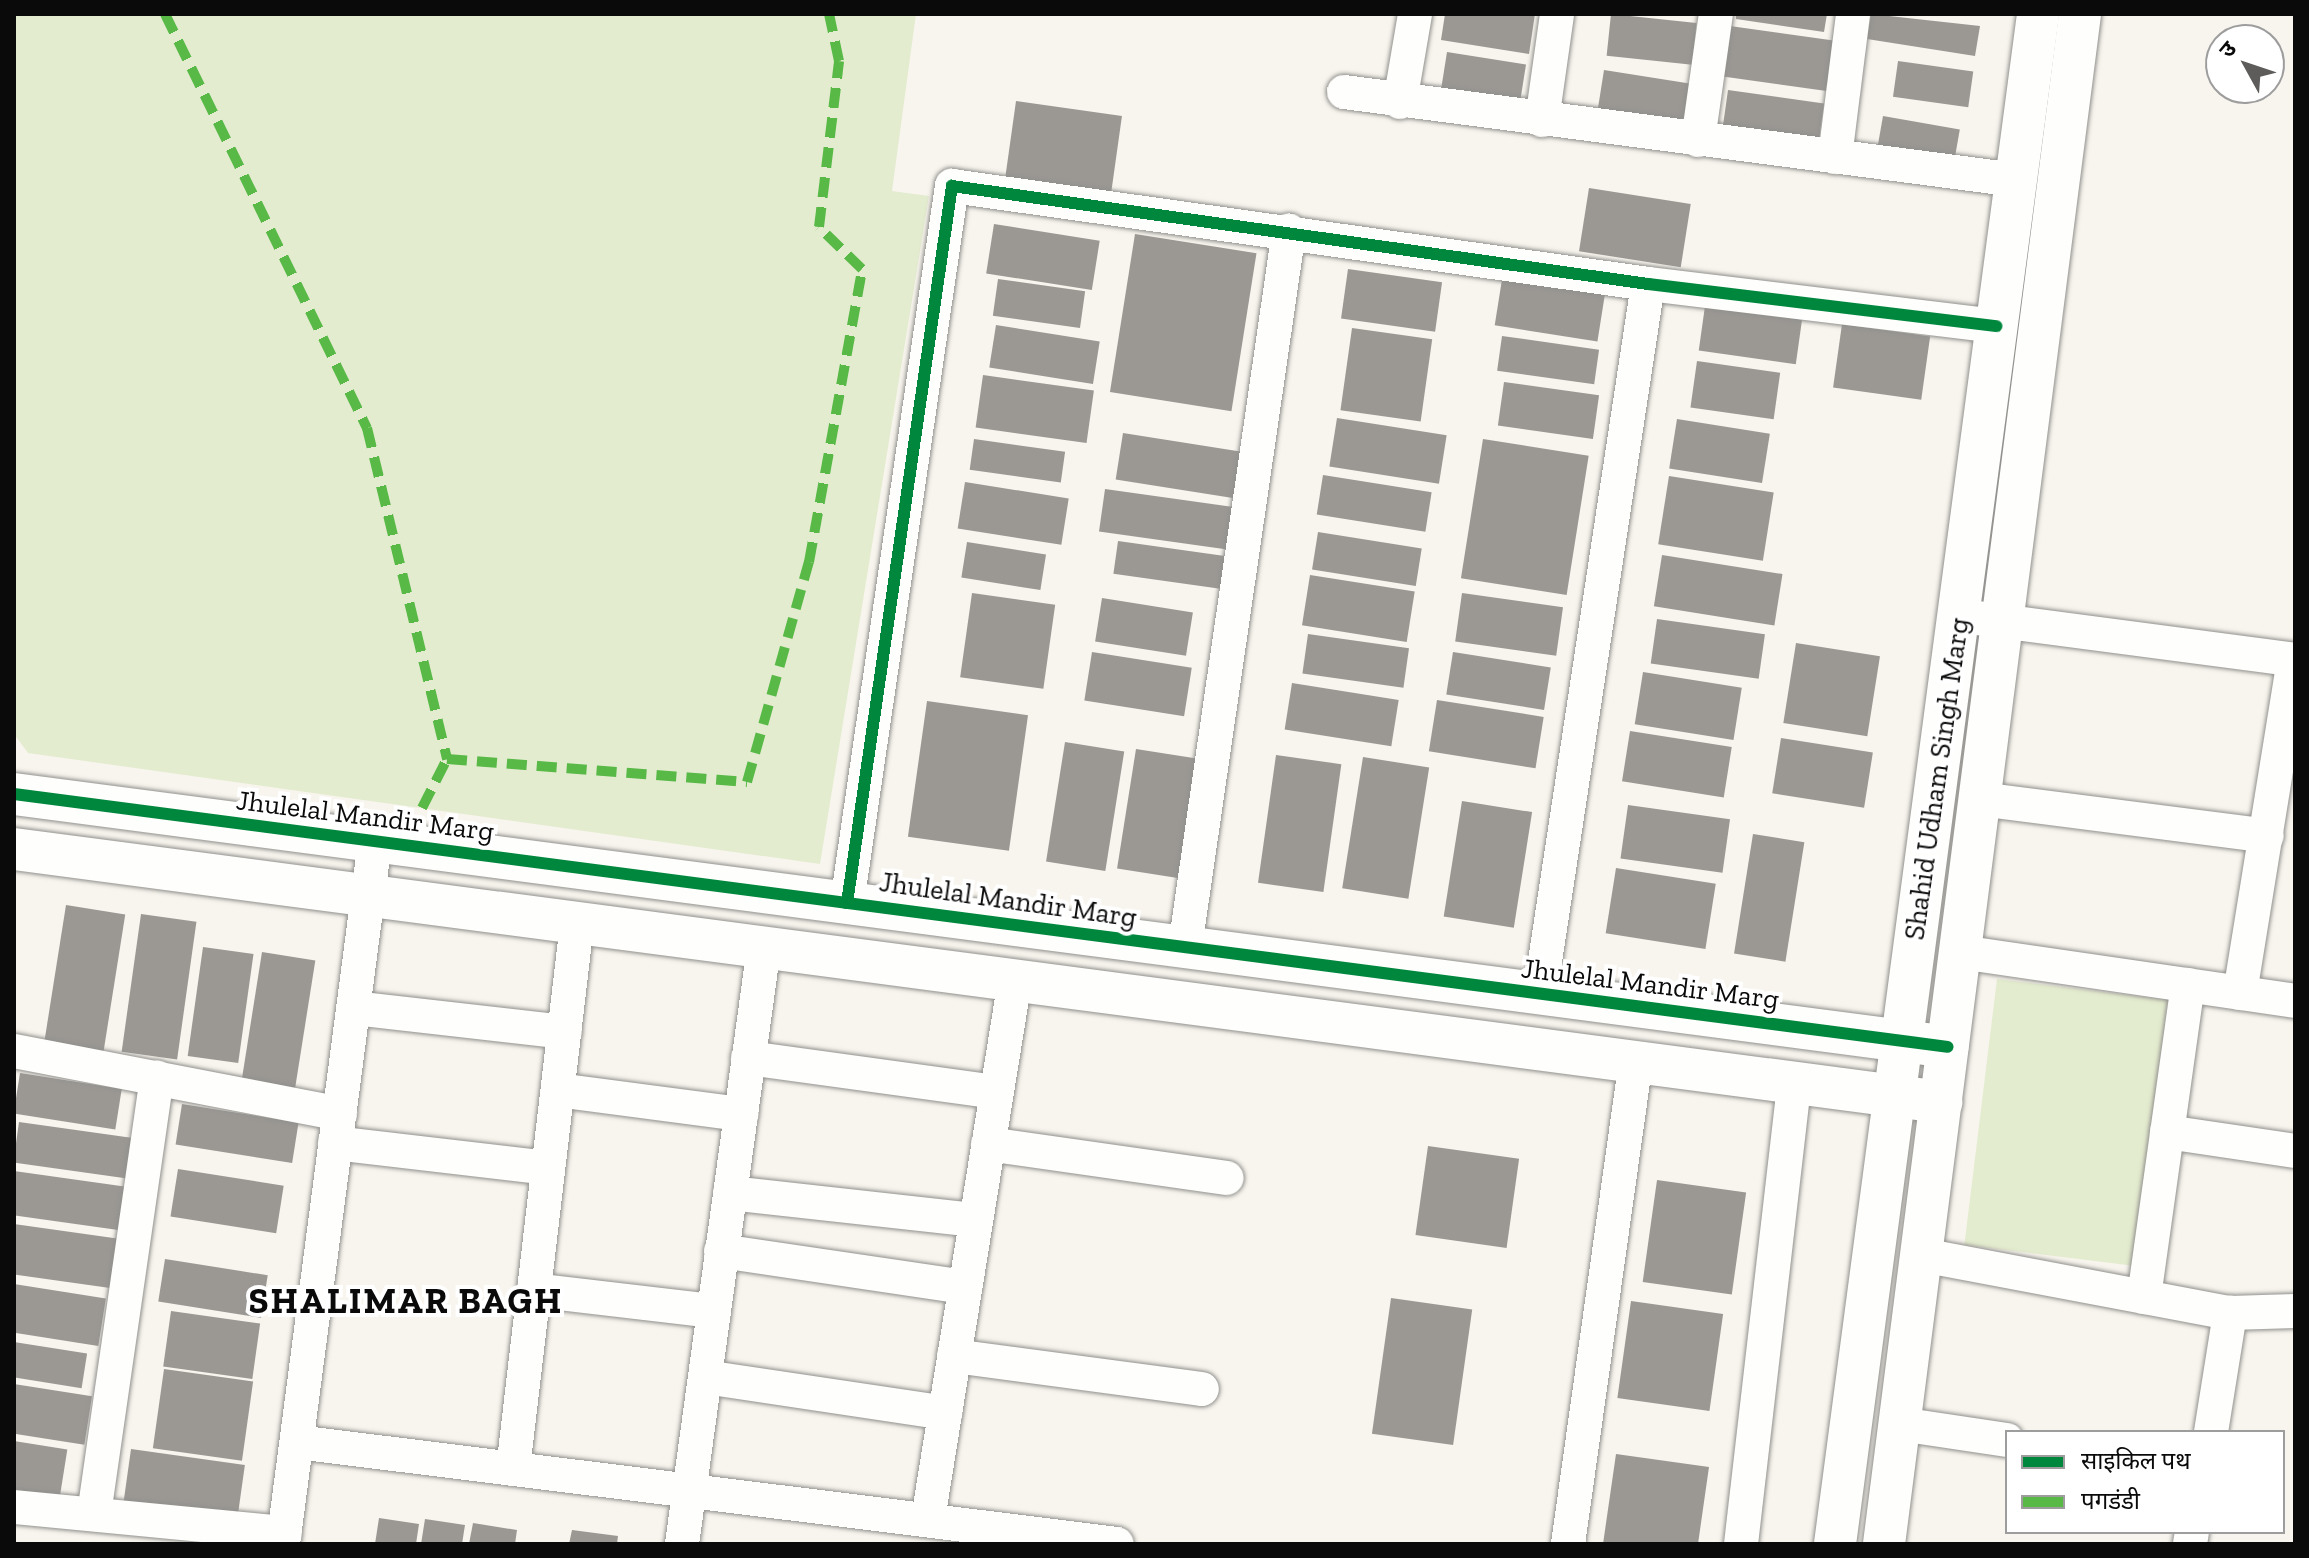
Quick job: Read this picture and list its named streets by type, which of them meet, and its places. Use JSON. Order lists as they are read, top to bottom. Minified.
{"streets":{"street":["Shahid Udham Singh Marg","Jhulelal Mandir Marg"]},"crossings":[["Shahid Udham Singh Marg","Jhulelal Mandir Marg"]],"districts":["SHALIMAR BAGH"],"legend":["साइकिल पथ","पगडंडी"],"north":"top left"}
